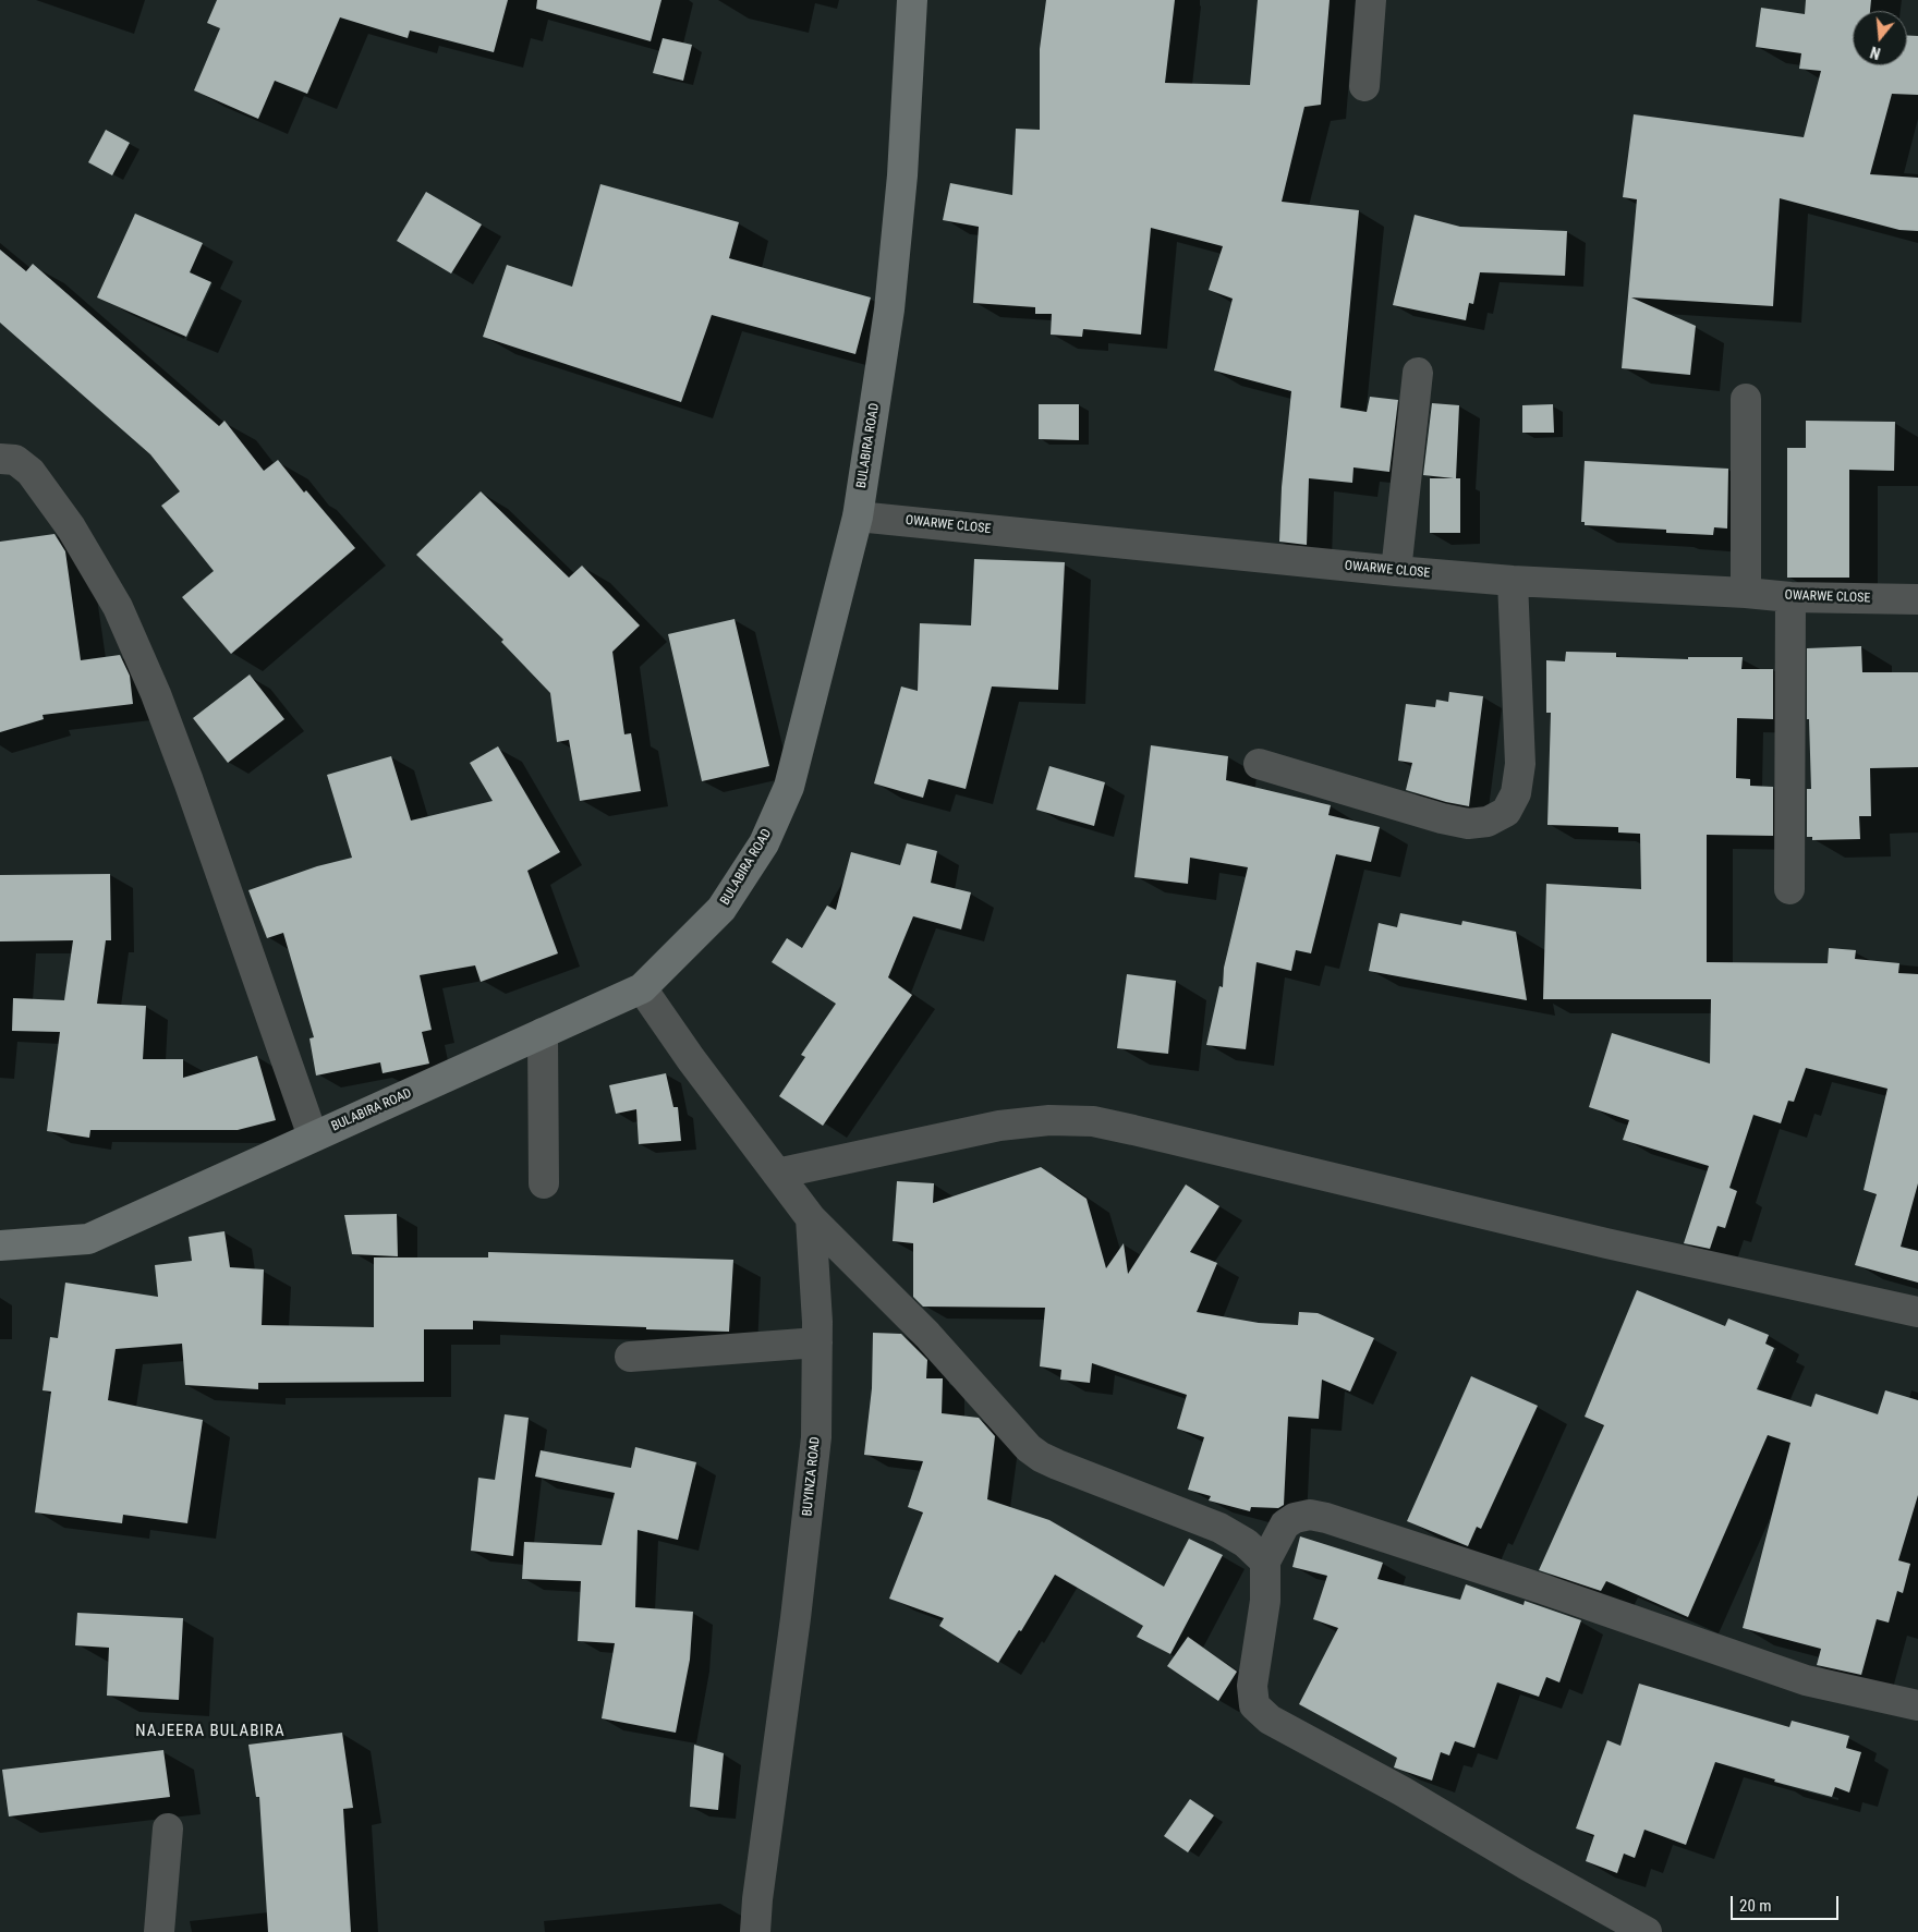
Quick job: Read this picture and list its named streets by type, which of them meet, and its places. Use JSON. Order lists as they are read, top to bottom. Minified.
{"streets":{"street":["BULABIRA ROAD","OWARWE CLOSE","BUYINZA ROAD"]},"crossings":[["BULABIRA ROAD","OWARWE CLOSE"]],"districts":["NAJEERA BULABIRA"],"scale_bar":"20 m","north":"bottom"}
